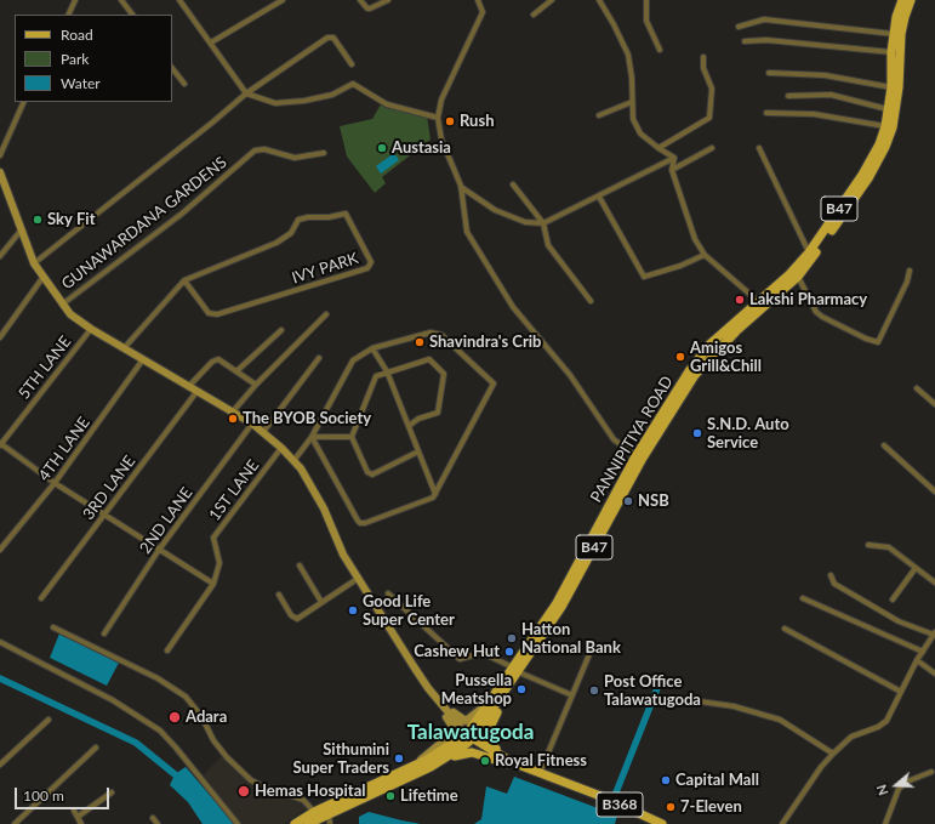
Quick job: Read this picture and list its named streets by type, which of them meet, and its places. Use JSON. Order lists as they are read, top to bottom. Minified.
{"streets":{"main road":["B47","PANNIPITIYA ROAD","B368"],"street":["GUNAWARDANA GARDENS","IVY PARK","5TH LANE","4TH LANE","3RD LANE","1ST LANE","2ND LANE"]},"crossings":[["PANNIPITIYA ROAD","B368"]],"districts":["Talawatugoda"],"places":["Rush","Austasia","Sky Fit","Lakshi Pharmacy","Shavindra's Crib","Amigos Grill&Chill","The BYOB Society","S.N.D. Auto Service","NSB","Good Life Super Center","Hatton National Bank","Cashew Hut","Pussella Meatshop","Post Office Talawatugoda","Adara","Sithumini Super Traders","Royal Fitness","Capital Mall","Hemas Hospital","Lifetime","7-Eleven"],"legend":["Road","Park","Water"],"scale_bar":"100 m","north":"left"}
